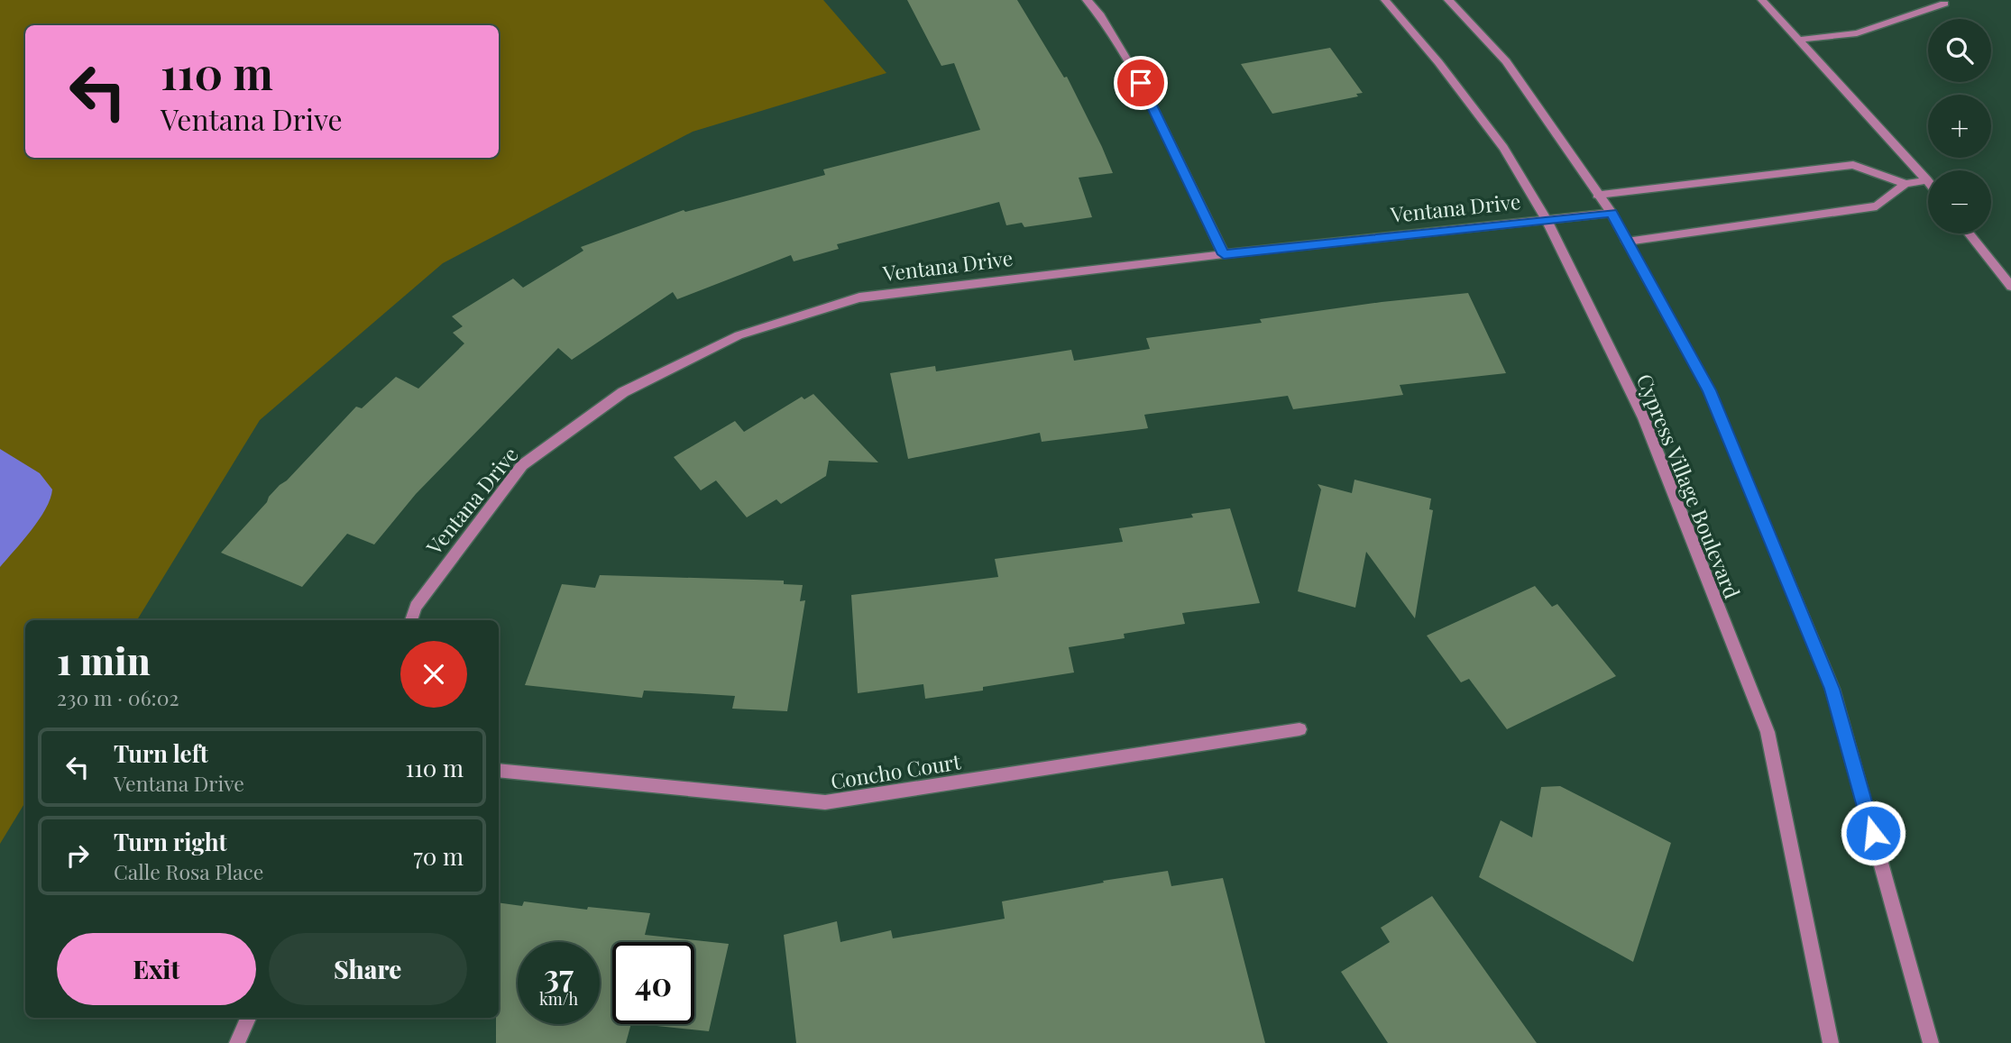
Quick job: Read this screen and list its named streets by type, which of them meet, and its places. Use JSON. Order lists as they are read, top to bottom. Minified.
{"streets":{"street":["Ventana Drive","Cypress Village Boulevard","Concho Court"]},"crossings":[["Ventana Drive","Cypress Village Boulevard"]],"page":{"map_buttons":["+","−"],"turn":["110 m","Ventana Drive"],"heading":["1 min","230 m · 06:02"],"list":[{"name":"Turn left","note":"Ventana Drive","value":"110 m"},{"name":"Turn right","note":"Calle Rosa Place","value":"70 m"}],"buttons":["Exit","Share"],"speed":"37 km/h","limit":"40"}}
